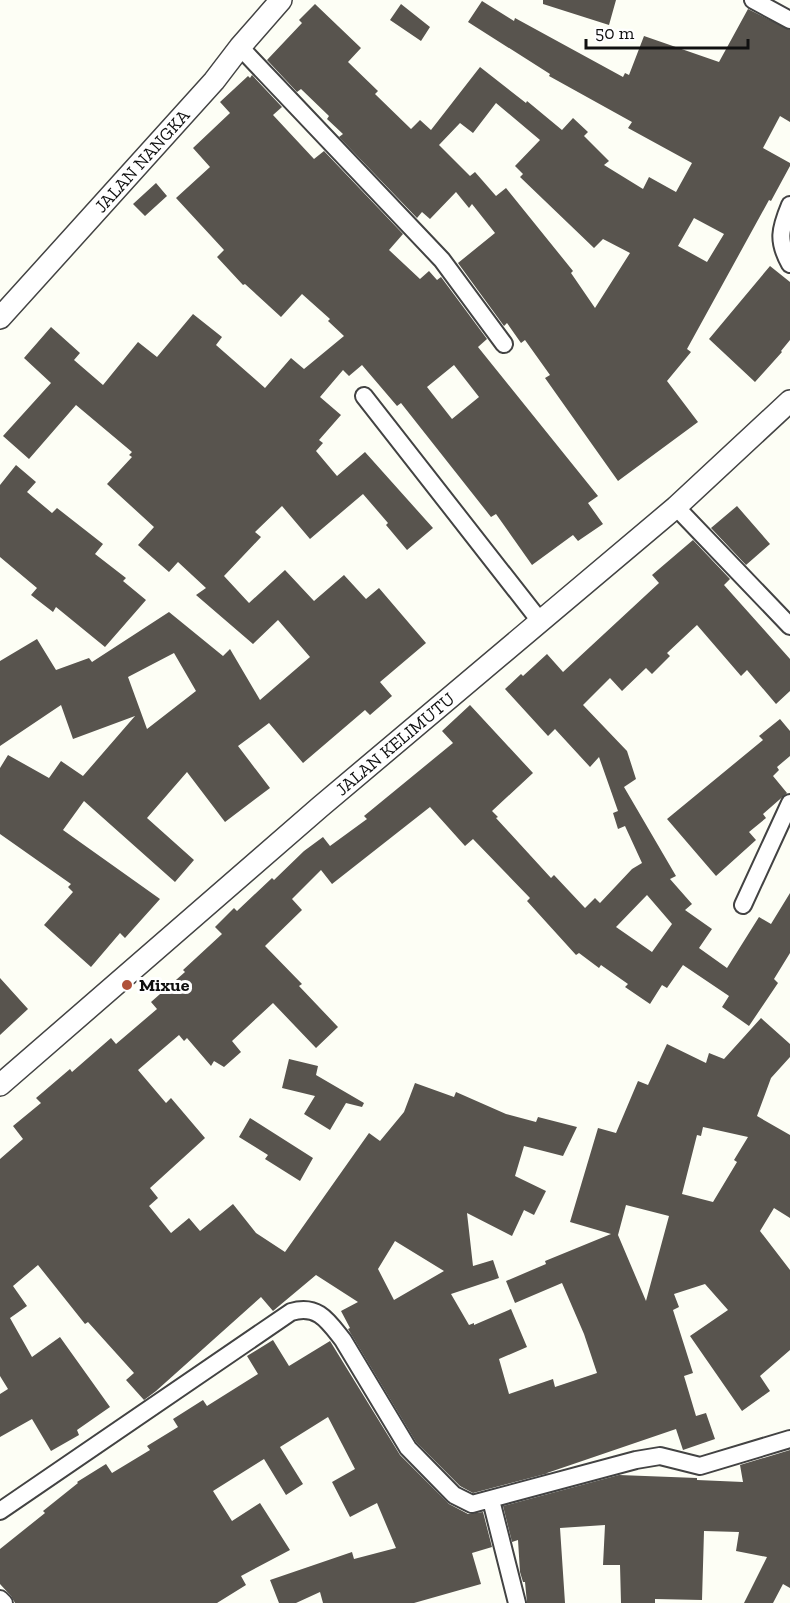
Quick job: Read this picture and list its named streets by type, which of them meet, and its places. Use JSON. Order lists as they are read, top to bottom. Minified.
{"streets":{"street":["JALAN NANGKA","JALAN KELIMUTU"]},"places":["Mixue"],"scale_bar":"50 m"}
